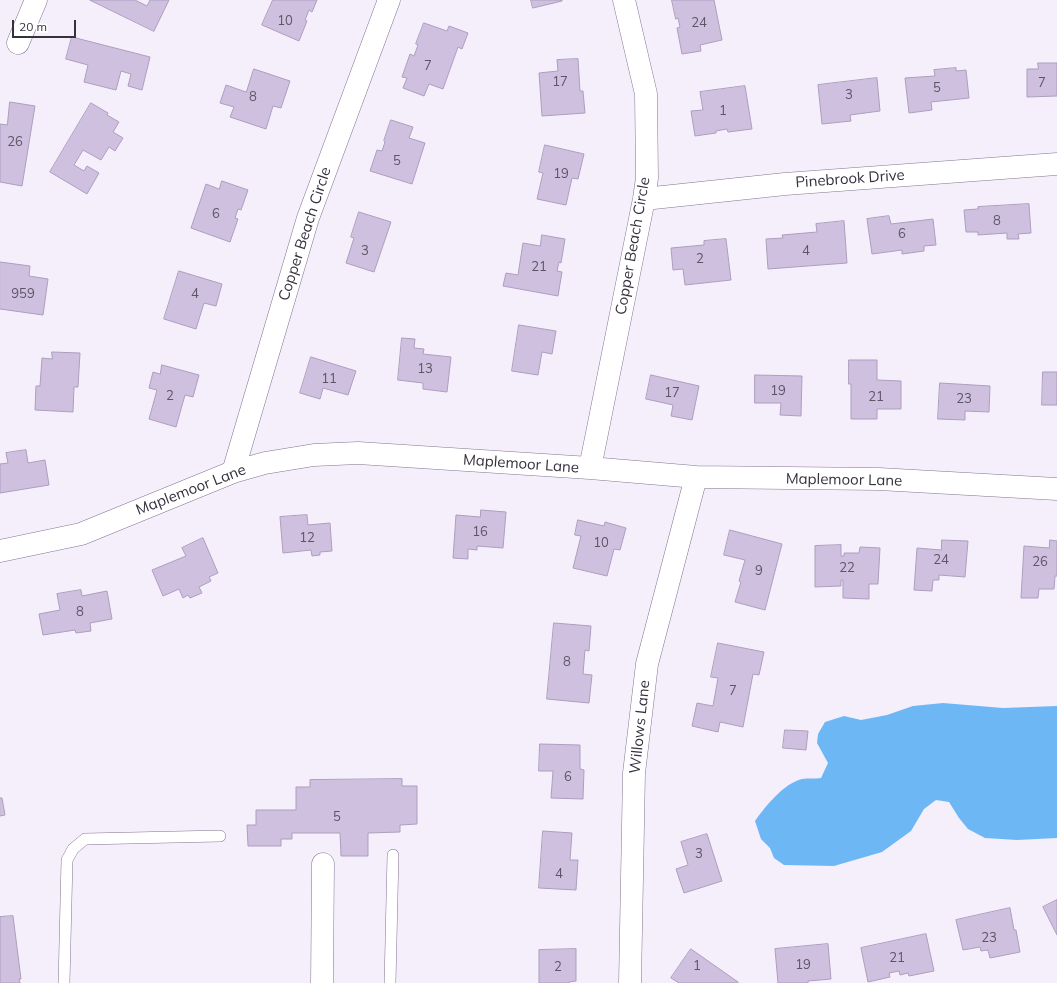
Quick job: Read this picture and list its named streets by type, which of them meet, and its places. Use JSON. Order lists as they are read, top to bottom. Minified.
{"streets":{"street":["Pinebrook Drive","Copper Beach Circle","Maplemoor Lane","Willows Lane"]},"crossings":[["Pinebrook Drive","Copper Beach Circle"],["Copper Beach Circle","Maplemoor Lane"],["Maplemoor Lane","Willows Lane"]],"house_numbers":["10","24","7","17","7","5","3","8","1","26","5","19","6","8","6","3","4","2","21","959","4","13","11","19","17","2","21","23","16","12","10","24","26","22","9","8","8","7","6","5","3","4","23","21","19","1","2"],"scale_bar":"20 m"}
